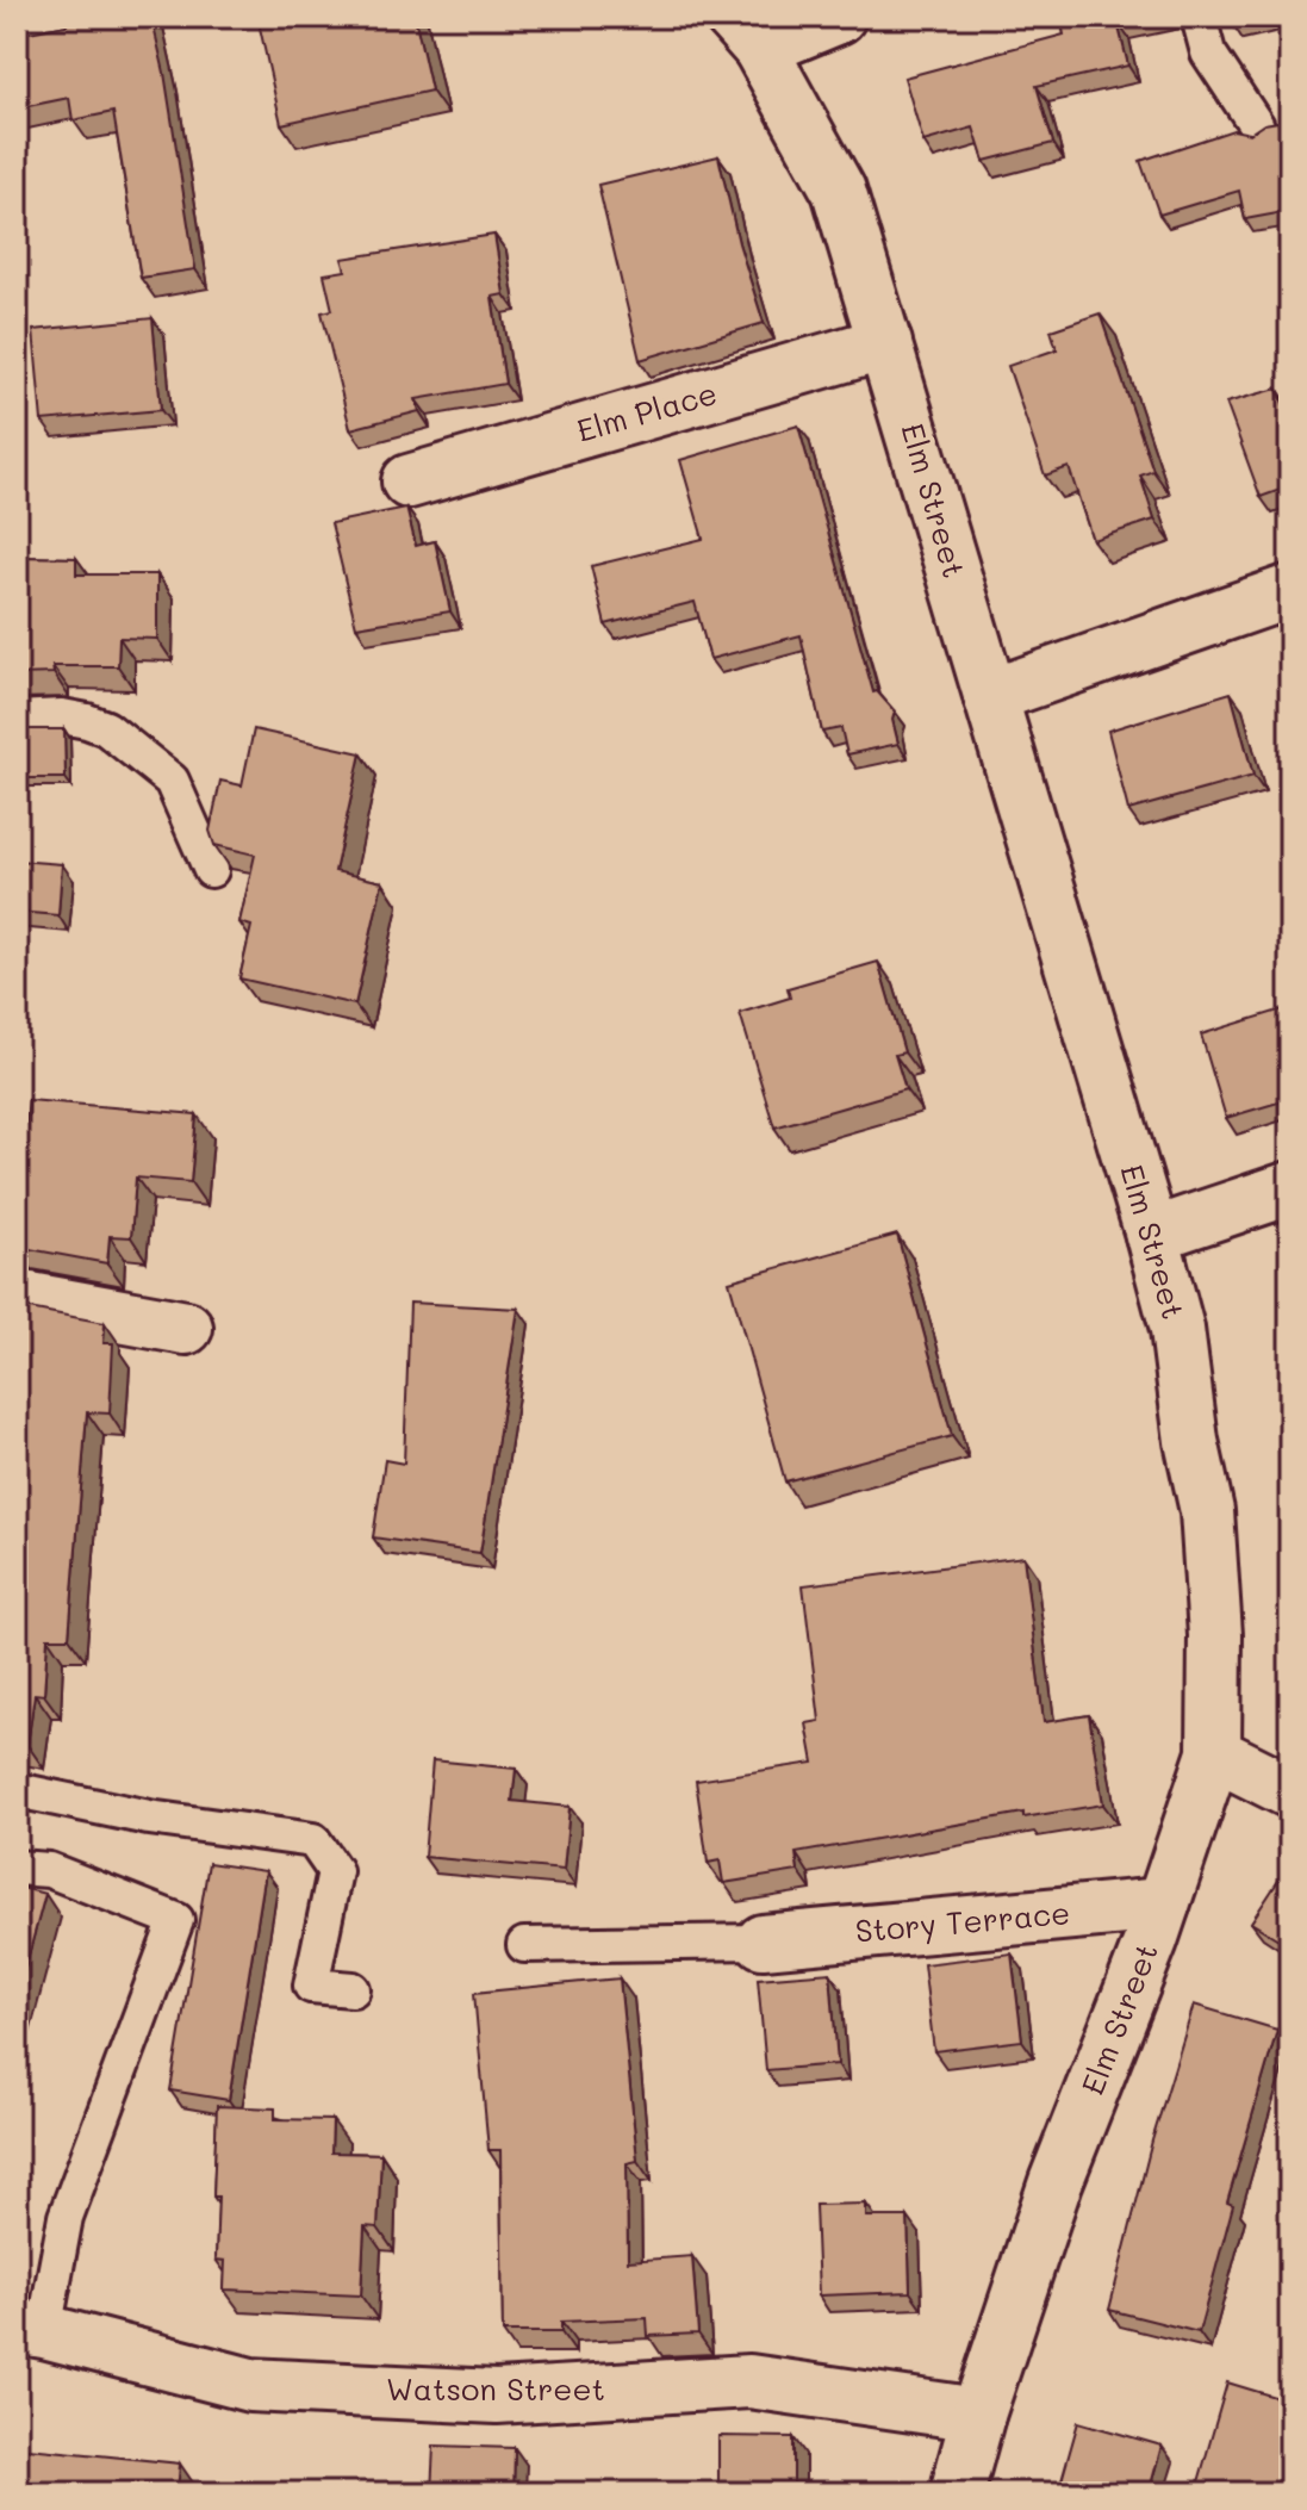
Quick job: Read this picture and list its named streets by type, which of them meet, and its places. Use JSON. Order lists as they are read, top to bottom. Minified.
{"streets":{"main road":["Elm Place","Elm Street","Story Terrace","Watson Street"]},"crossings":[["Elm Place","Elm Street"],["Elm Street","Story Terrace"],["Elm Street","Watson Street"]]}
